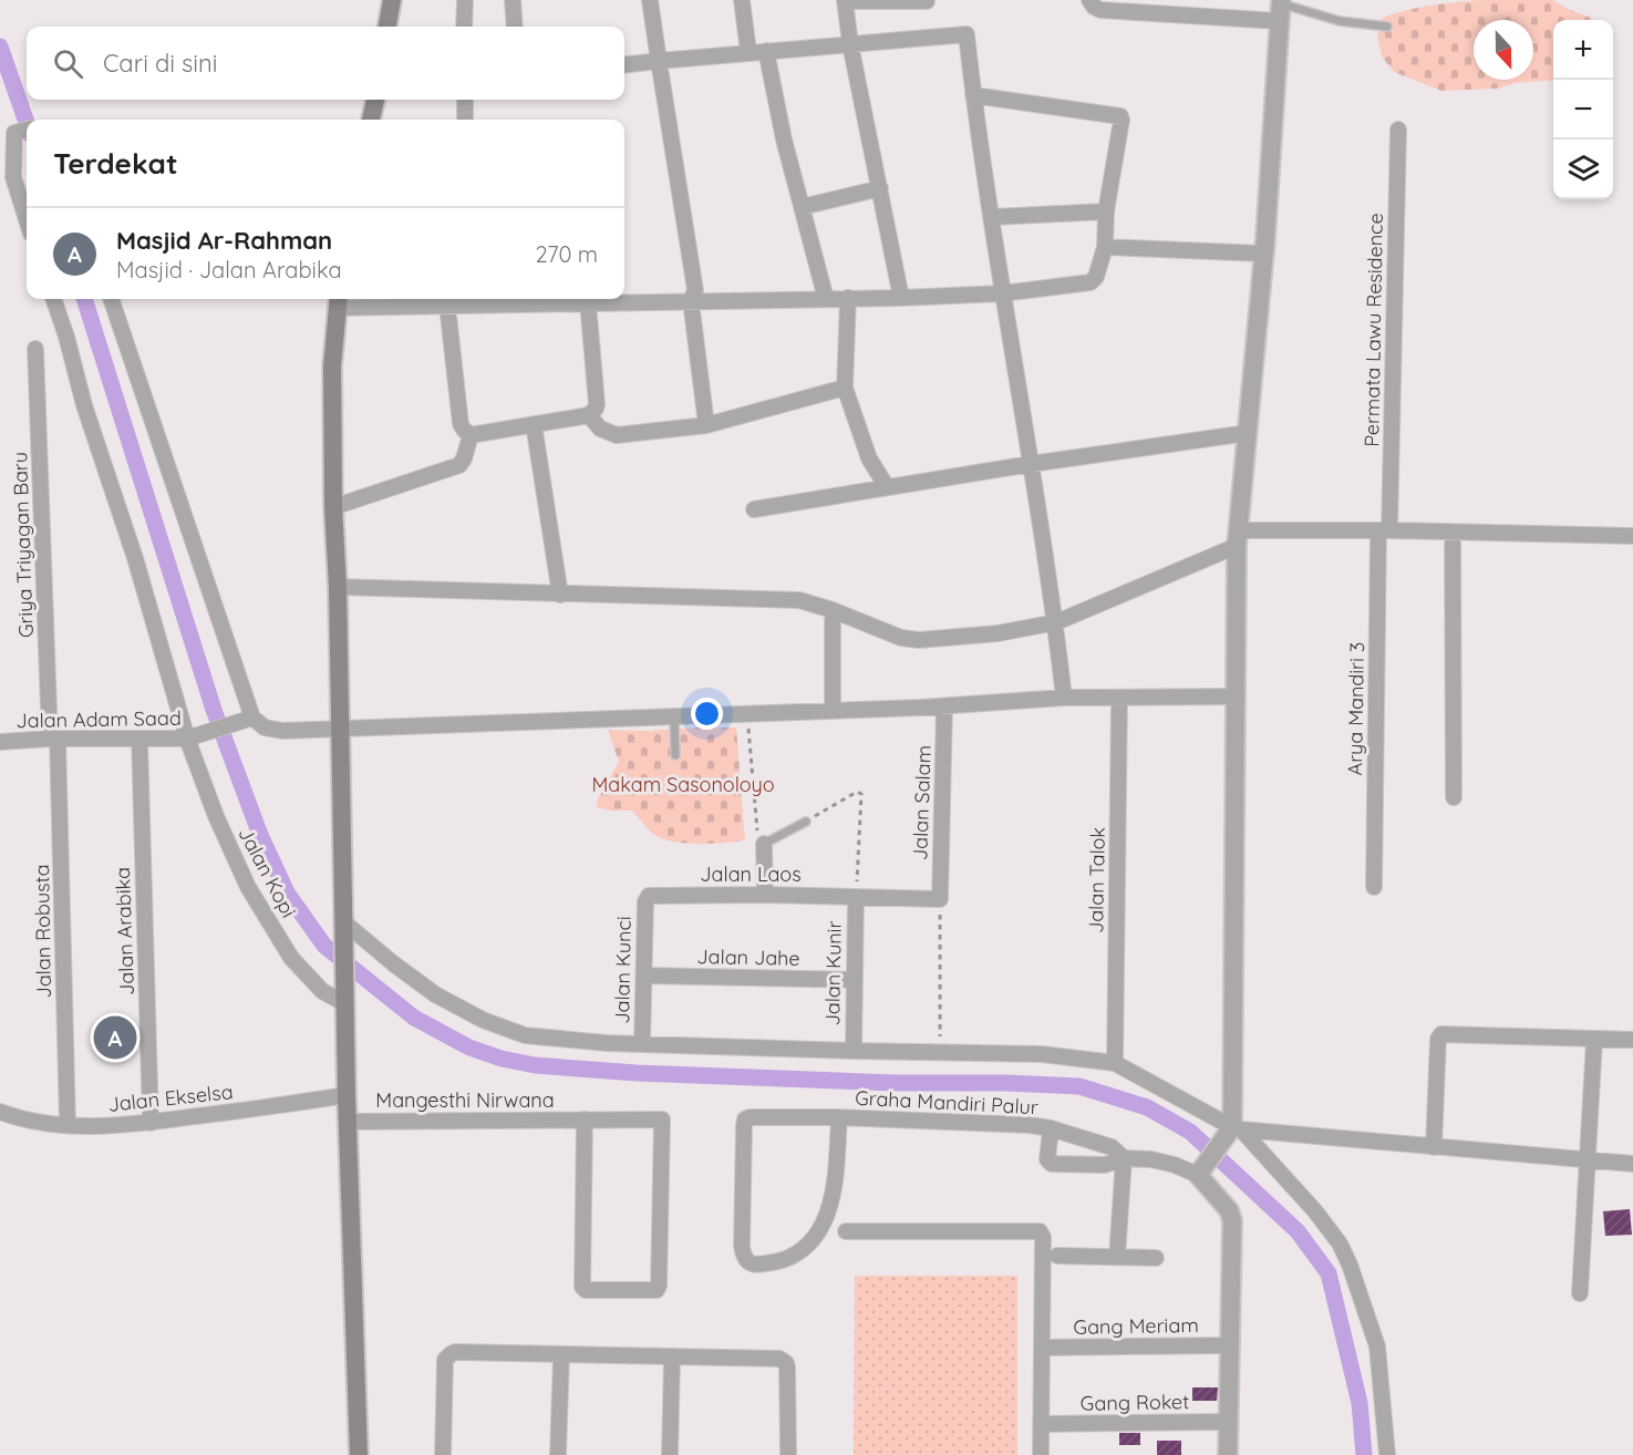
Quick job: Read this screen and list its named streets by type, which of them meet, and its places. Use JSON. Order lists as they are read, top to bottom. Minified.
{"streets":{"street":["Permata Lawu Residence","Griya Triyagan Baru","Arya Mandiri 3","Jalan Adam Saad","Jalan Salam","Jalan Kopi","Jalan Laos","Jalan Talok","Jalan Robusta","Jalan Arabika","Jalan Jahe","Jalan Kunci","Jalan Kunir","Jalan Ekselsa","Mangesthi Nirwana","Graha Mandiri Palur","Gang Meriam","Gang Roket"]},"crossings":[["Permata Lawu Residence","Arya Mandiri 3"],["Griya Triyagan Baru","Jalan Adam Saad"],["Griya Triyagan Baru","Jalan Robusta"],["Jalan Adam Saad","Jalan Kopi"],["Jalan Adam Saad","Jalan Robusta"],["Jalan Adam Saad","Jalan Arabika"],["Jalan Salam","Jalan Laos"],["Jalan Laos","Jalan Kunci"],["Jalan Laos","Jalan Kunir"],["Jalan Robusta","Jalan Ekselsa"],["Jalan Arabika","Jalan Ekselsa"],["Jalan Jahe","Jalan Kunci"],["Jalan Jahe","Jalan Kunir"]],"parks":["Makam Sasonoloyo"],"north":"bottom","page":{"map_buttons":["+","−"],"search":"Cari di sini","heading":"Terdekat","list":[{"mark":"A","name":"Masjid Ar-Rahman","note":"Masjid · Jalan Arabika","value":"270 m"}],"pins":"A"}}
